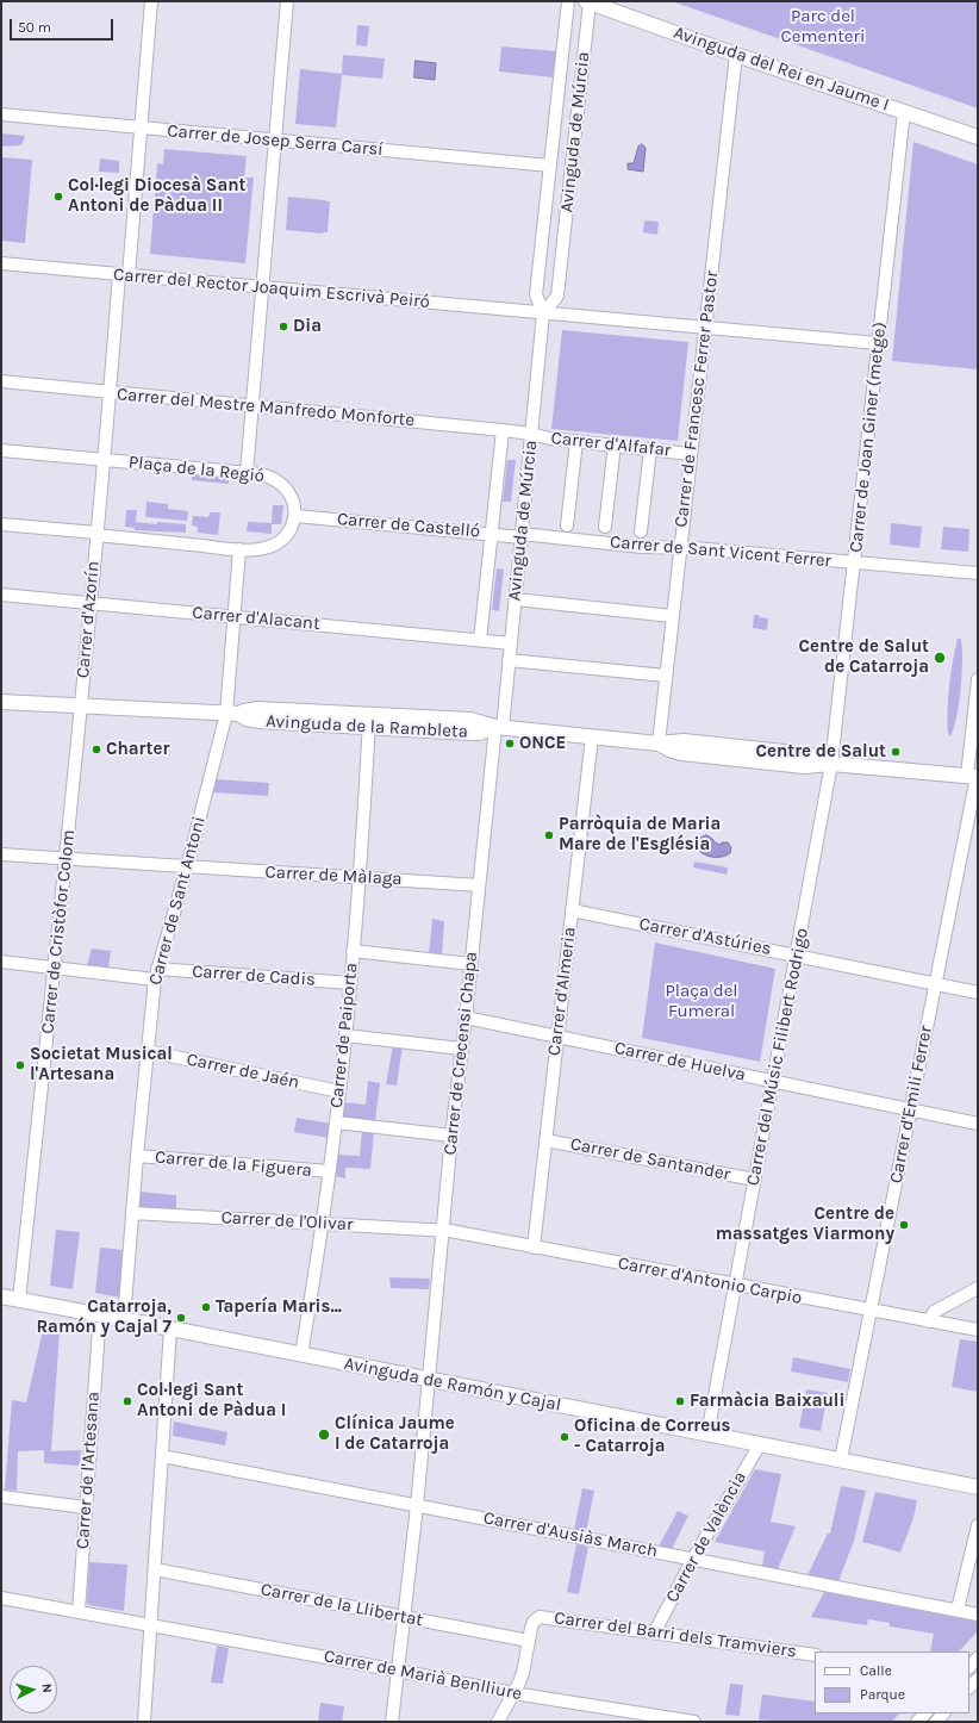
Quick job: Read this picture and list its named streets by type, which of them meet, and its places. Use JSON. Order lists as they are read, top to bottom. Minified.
{"streets":{"street":["Avinguda del Rei en Jaume I","Avinguda de Múrcia","Carrer de Josep Serra Carsí","Carrer del Rector Joaquim Escrivà Peiró","Carrer de Francesc Ferrer Pastor","Carrer del Mestre Manfredo Monforte","Carrer de Joan Giner (metge)","Carrer d'Alfafar","Plaça de la Regió","Carrer de Castelló","Carrer de Sant Vicent Ferrer","Carrer d'Alacant","Carrer d'Azorín","Avinguda de la Rambleta","Carrer de Màlaga","Carrer de Sant Antoni","Carrer de Cristòfor Colom","Carrer d'Astúries","Carrer de Cadis","Carrer d'Almeria","Carrer de Paiporta","Carrer de Crecensi Chapa","Carrer del Músic Filibert Rodrigo","Carrer de Huelva","Carrer de Jaén","Carrer d'Emili Ferrer","Carrer de Santander","Carrer de la Figuera","Carrer de l'Olivar","Carrer d'Antonio Carpio","Avinguda de Ramón y Cajal","Carrer de l'Artesana","Carrer d'Ausiàs March","Carrer de València","Carrer de la Llibertat","Carrer del Barri dels Tramviers","Carrer de Marià Benlliure"]},"crossings":[["Avinguda del Rei en Jaume I","Avinguda de Múrcia"],["Avinguda del Rei en Jaume I","Carrer de Francesc Ferrer Pastor"],["Avinguda del Rei en Jaume I","Carrer de Joan Giner (metge)"],["Avinguda de Múrcia","Carrer de Josep Serra Carsí"],["Avinguda de Múrcia","Carrer del Rector Joaquim Escrivà Peiró"],["Avinguda de Múrcia","Carrer del Mestre Manfredo Monforte"],["Avinguda de Múrcia","Carrer d'Alfafar"],["Avinguda de Múrcia","Carrer de Castelló"],["Avinguda de Múrcia","Carrer de Sant Vicent Ferrer"],["Avinguda de Múrcia","Carrer d'Alacant"],["Avinguda de Múrcia","Avinguda de la Rambleta"],["Avinguda de Múrcia","Carrer de Crecensi Chapa"],["Carrer del Rector Joaquim Escrivà Peiró","Carrer de Francesc Ferrer Pastor"],["Carrer del Rector Joaquim Escrivà Peiró","Carrer de Joan Giner (metge)"],["Carrer de Francesc Ferrer Pastor","Carrer d'Alfafar"],["Carrer de Francesc Ferrer Pastor","Carrer de Sant Vicent Ferrer"],["Carrer de Francesc Ferrer Pastor","Avinguda de la Rambleta"],["Carrer del Mestre Manfredo Monforte","Carrer d'Alfafar"],["Carrer de Joan Giner (metge)","Carrer de Sant Vicent Ferrer"],["Carrer de Joan Giner (metge)","Avinguda de la Rambleta"],["Carrer de Joan Giner (metge)","Carrer del Músic Filibert Rodrigo"],["Plaça de la Regió","Carrer de Castelló"],["Plaça de la Regió","Carrer d'Azorín"],["Carrer de Castelló","Carrer de Sant Vicent Ferrer"],["Carrer d'Alacant","Carrer d'Azorín"],["Carrer d'Alacant","Carrer de Sant Antoni"],["Carrer d'Azorín","Avinguda de la Rambleta"],["Carrer d'Azorín","Carrer de Cristòfor Colom"],["Avinguda de la Rambleta","Carrer de Sant Antoni"],["Avinguda de la Rambleta","Carrer de Cristòfor Colom"],["Avinguda de la Rambleta","Carrer d'Almeria"],["Avinguda de la Rambleta","Carrer de Paiporta"],["Avinguda de la Rambleta","Carrer de Crecensi Chapa"],["Avinguda de la Rambleta","Carrer del Músic Filibert Rodrigo"],["Avinguda de la Rambleta","Carrer d'Emili Ferrer"],["Carrer de Màlaga","Carrer de Sant Antoni"],["Carrer de Màlaga","Carrer de Cristòfor Colom"],["Carrer de Màlaga","Carrer de Paiporta"],["Carrer de Màlaga","Carrer de Crecensi Chapa"],["Carrer de Sant Antoni","Carrer de Cadis"],["Carrer de Sant Antoni","Carrer de Jaén"],["Carrer de Sant Antoni","Carrer de la Figuera"],["Carrer de Sant Antoni","Carrer de l'Olivar"],["Carrer de Sant Antoni","Avinguda de Ramón y Cajal"],["Carrer de Cristòfor Colom","Carrer de Cadis"],["Carrer de Cristòfor Colom","Avinguda de Ramón y Cajal"],["Carrer d'Astúries","Carrer d'Almeria"],["Carrer d'Astúries","Carrer del Músic Filibert Rodrigo"],["Carrer d'Astúries","Carrer d'Emili Ferrer"],["Carrer de Cadis","Carrer de Paiporta"],["Carrer d'Almeria","Carrer de Huelva"],["Carrer d'Almeria","Carrer de Santander"],["Carrer d'Almeria","Carrer d'Antonio Carpio"],["Carrer de Paiporta","Carrer de Jaén"],["Carrer de Paiporta","Carrer de la Figuera"],["Carrer de Paiporta","Carrer de l'Olivar"],["Carrer de Paiporta","Avinguda de Ramón y Cajal"],["Carrer de Crecensi Chapa","Carrer de Huelva"],["Carrer de Crecensi Chapa","Carrer de l'Olivar"],["Carrer de Crecensi Chapa","Carrer d'Antonio Carpio"],["Carrer de Crecensi Chapa","Avinguda de Ramón y Cajal"],["Carrer de Crecensi Chapa","Carrer d'Ausiàs March"],["Carrer de Crecensi Chapa","Carrer de la Llibertat"],["Carrer de Crecensi Chapa","Carrer de Marià Benlliure"],["Carrer del Músic Filibert Rodrigo","Carrer de Huelva"],["Carrer del Músic Filibert Rodrigo","Carrer de Santander"],["Carrer del Músic Filibert Rodrigo","Carrer d'Antonio Carpio"],["Carrer del Músic Filibert Rodrigo","Avinguda de Ramón y Cajal"],["Carrer de Huelva","Carrer d'Emili Ferrer"],["Carrer d'Emili Ferrer","Carrer d'Antonio Carpio"],["Carrer d'Emili Ferrer","Avinguda de Ramón y Cajal"],["Carrer de l'Olivar","Carrer d'Antonio Carpio"],["Avinguda de Ramón y Cajal","Carrer de València"],["Carrer de l'Artesana","Carrer de Marià Benlliure"],["Carrer d'Ausiàs March","Carrer de València"],["Carrer de València","Carrer del Barri dels Tramviers"],["Carrer de la Llibertat","Carrer del Barri dels Tramviers"]],"parks":["Parc del Cementeri","Plaça del Fumeral"],"places":["Col·legi Diocesà Sant Antoni de Pàdua II","Dia","Centre de Salut de Catarroja","ONCE","Charter","Centre de Salut","Parròquia de Maria Mare de l'Església","Societat Musical l'Artesana","Centre de massatges Viarmony","Tapería Maris...","Catarroja, Ramón y Cajal 7","Col·legi Sant Antoni de Pàdua I","Farmàcia Baixauli","Clínica Jaume I de Catarroja","Oficina de Correus - Catarroja"],"legend":["Calle","Parque"],"scale_bar":"50 m","north":"right"}
